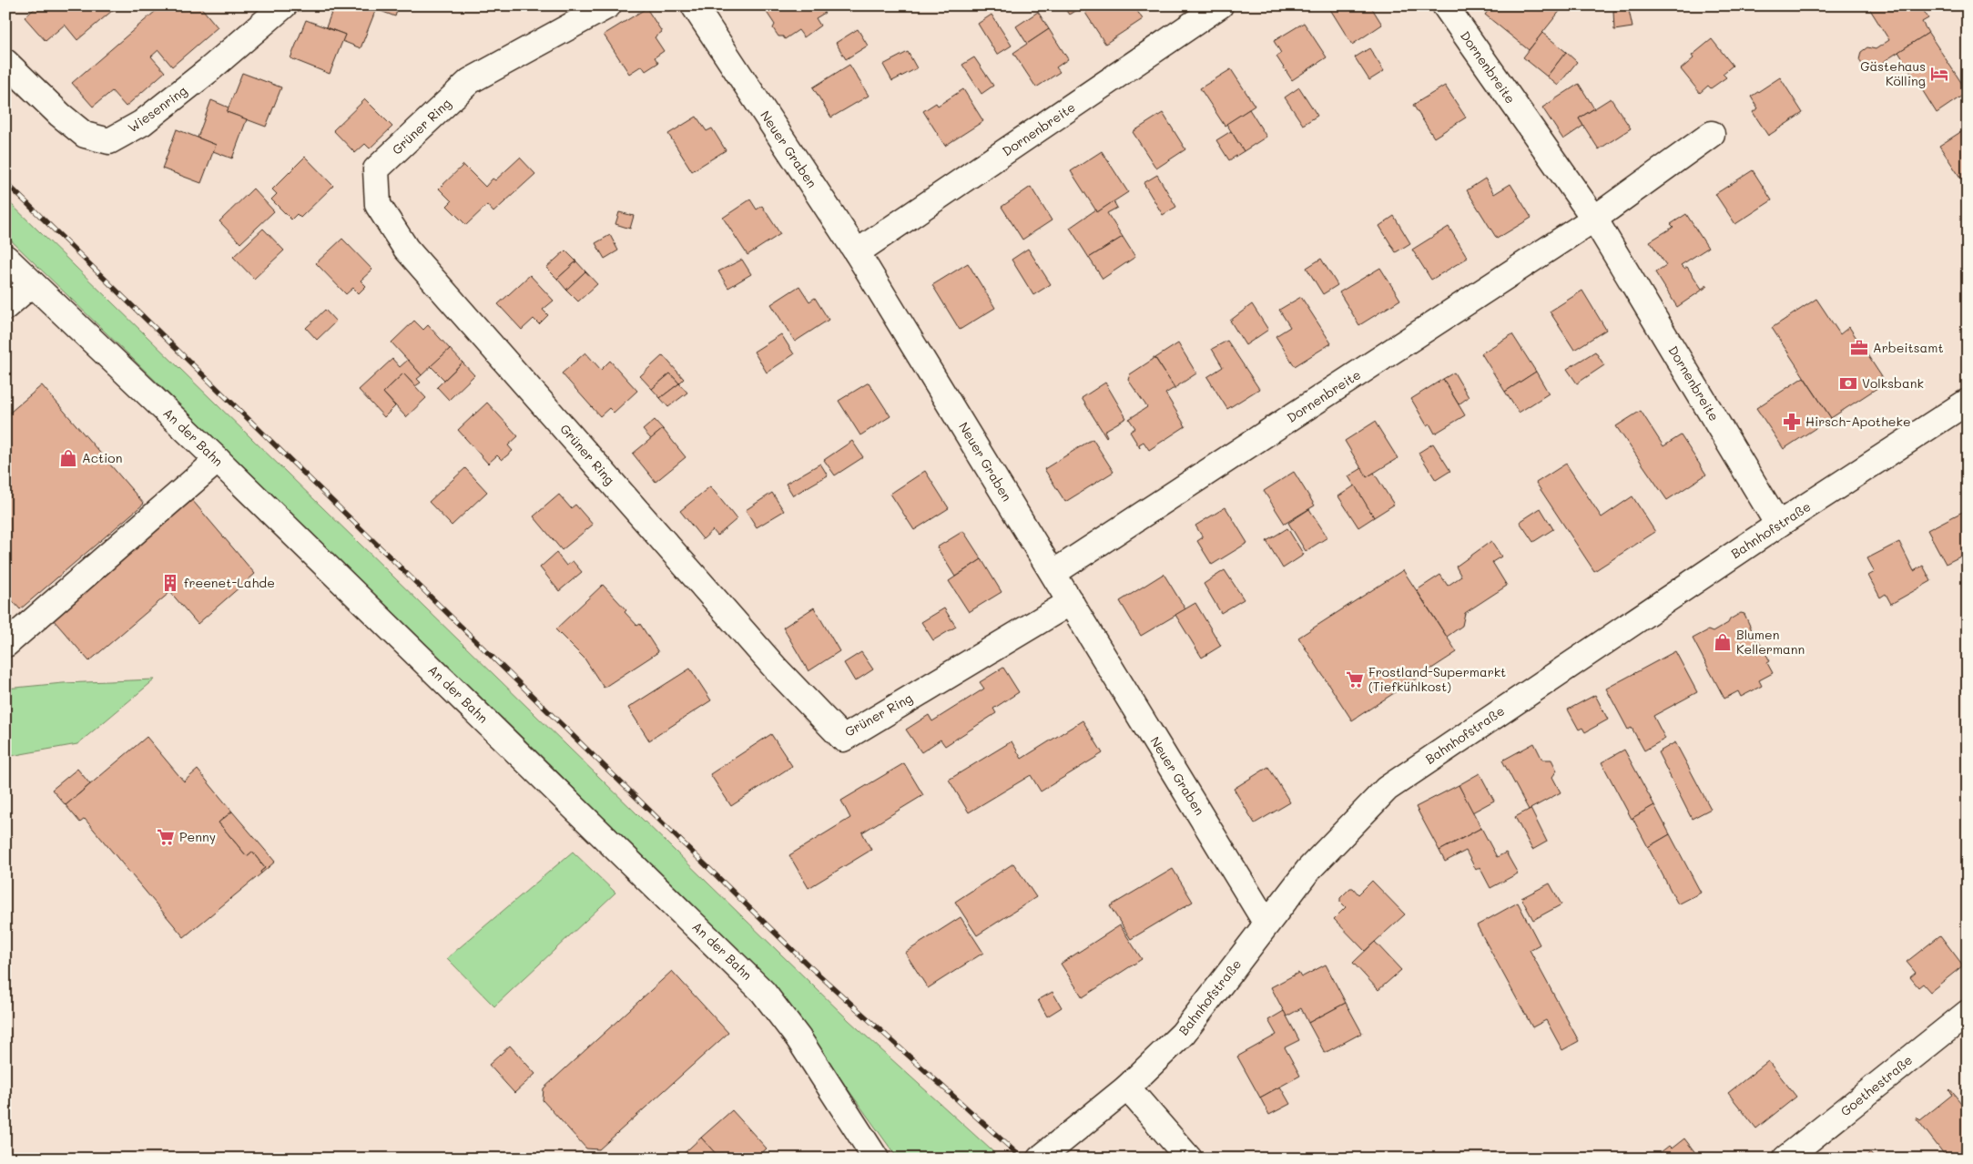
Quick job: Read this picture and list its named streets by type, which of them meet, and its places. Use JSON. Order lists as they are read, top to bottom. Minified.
{"streets":{"street":["Dornenbreite","Wiesenring","Grüner Ring","Neuer Graben","An der Bahn","Bahnhofstraße","Goethestraße"]},"crossings":[["Dornenbreite","Neuer Graben"],["Dornenbreite","Bahnhofstraße"],["Grüner Ring","Neuer Graben"],["Neuer Graben","Bahnhofstraße"]],"places":{"hotel":["Gästehaus Kölling"],"office":["Arbeitsamt"],"bank":["Volksbank"],"pharmacy":["Hirsch-Apotheke"],"shop":["Action","Blumen Kellermann"],"building":["freenet-Lahde"],"supermarket":["Frostland-Supermarkt (Tiefkühlkost)","Penny"]}}
